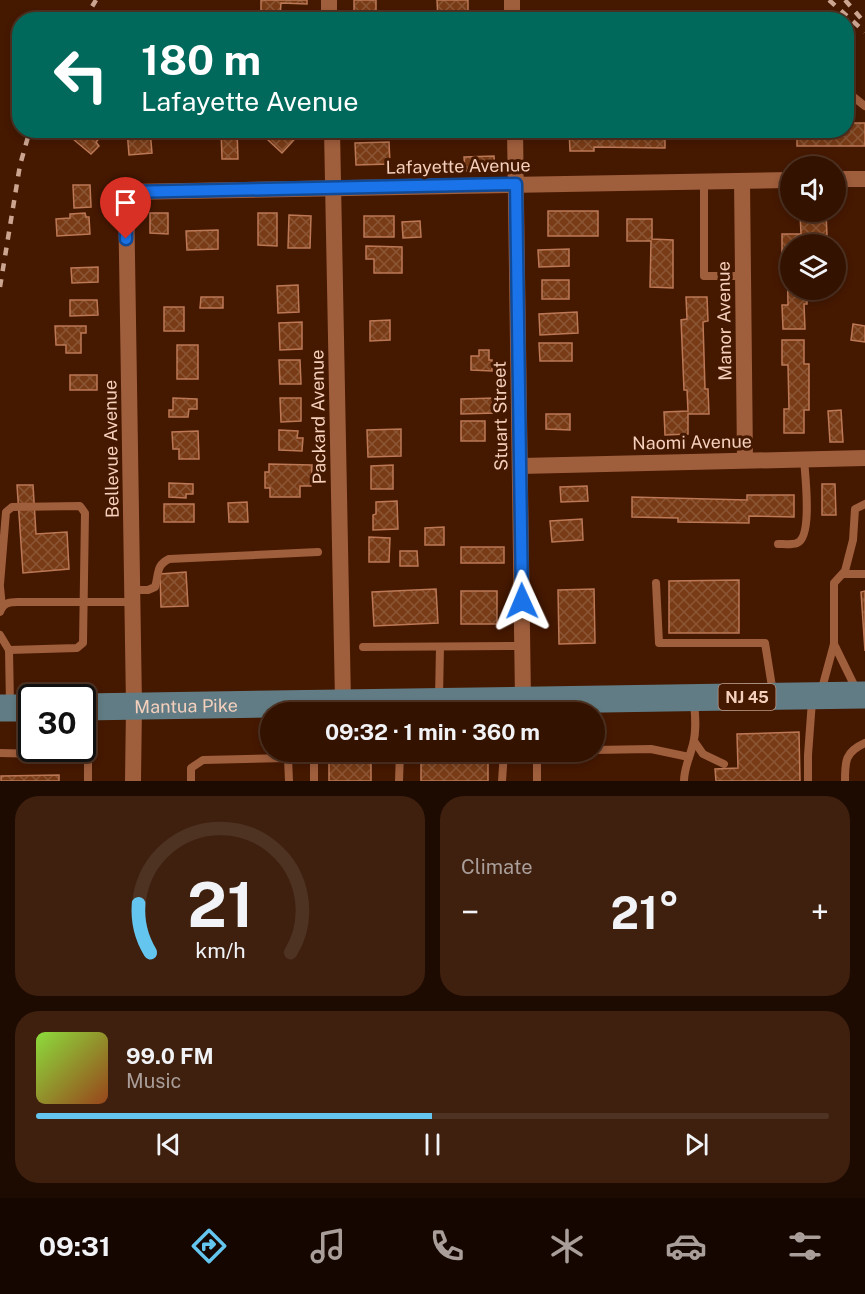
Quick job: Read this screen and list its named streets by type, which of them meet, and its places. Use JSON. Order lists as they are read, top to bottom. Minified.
{"streets":{"main road":["NJ 45","Mantua Pike"],"street":["Lafayette Avenue","Manor Avenue","Stuart Street","Packard Avenue","Naomi Avenue","Bellevue Avenue"]},"crossings":[["Lafayette Avenue","Manor Avenue"],["Lafayette Avenue","Stuart Street"],["Lafayette Avenue","Packard Avenue"],["Lafayette Avenue","Bellevue Avenue"],["Manor Avenue","Naomi Avenue"],["Stuart Street","Naomi Avenue"],["Bellevue Avenue","Mantua Pike"]],"page":{"turn":["180 m","Lafayette Avenue"],"limit":"30","trip":"09:32 · 1 min · 360 m","tile":"Climate","heat":["−","21°","+"],"song":["99.0 FM","Music"],"tabs":"09:31","gauge":["21","km/h"]}}
